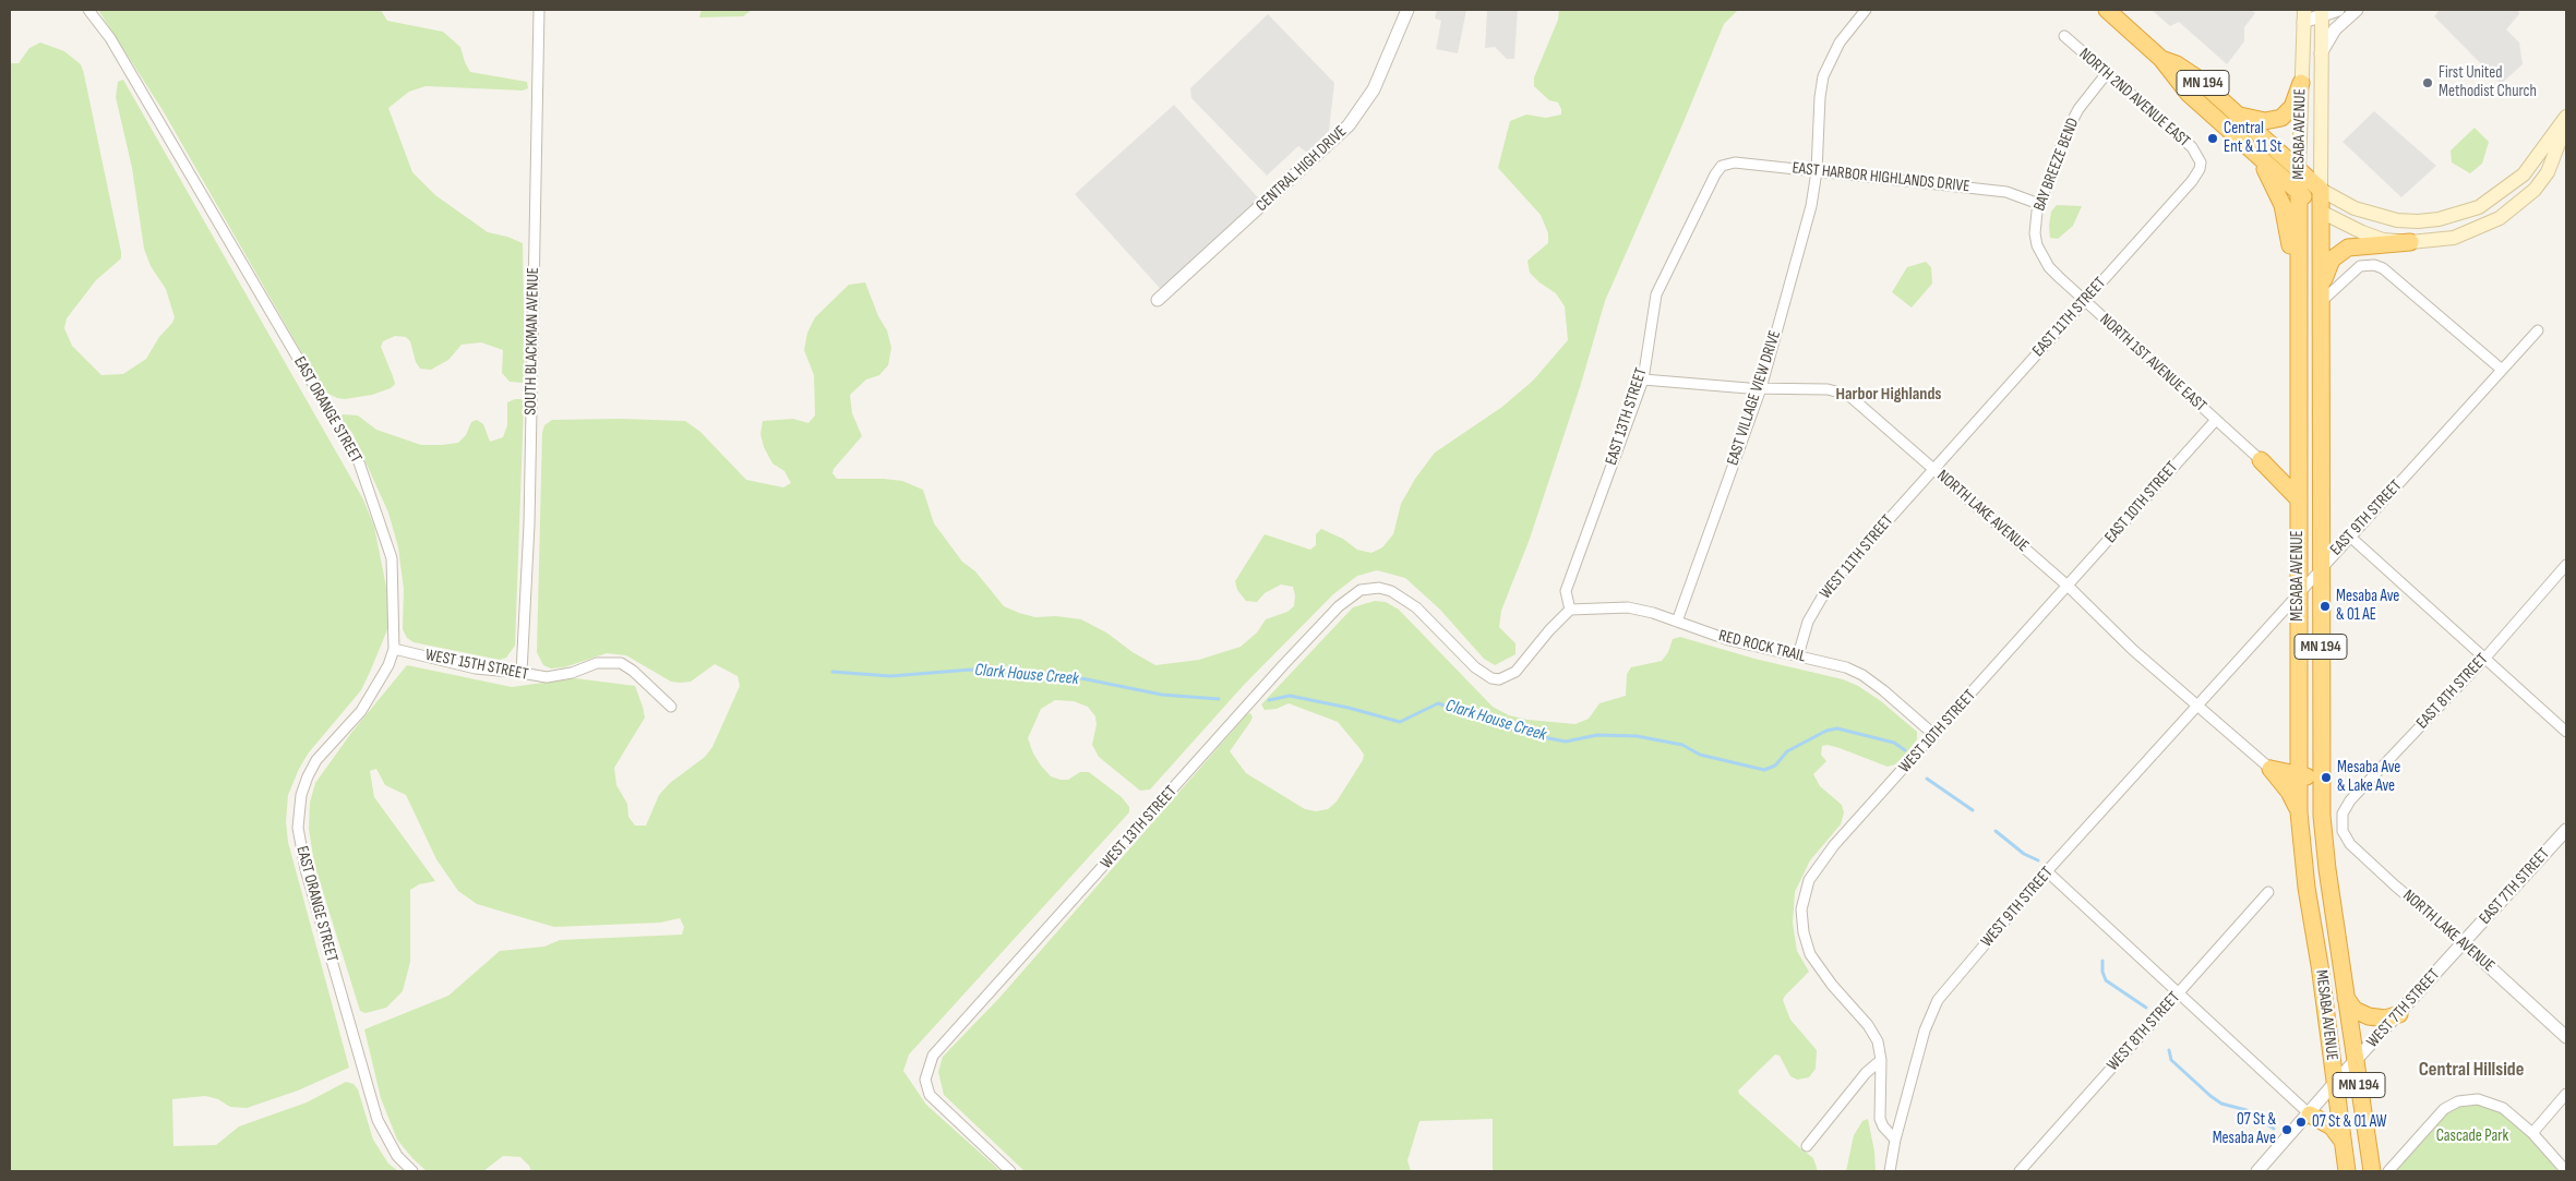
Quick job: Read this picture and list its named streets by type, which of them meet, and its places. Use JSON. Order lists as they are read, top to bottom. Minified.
{"streets":{"highway":["MN 194","MESABA AVENUE"],"street":["NORTH 2ND AVENUE EAST","BAY BREEZE BEND","CENTRAL HIGH DRIVE","EAST HARBOR HIGHLANDS DRIVE","EAST 11TH STREET","SOUTH BLACKMAN AVENUE","NORTH 1ST AVENUE EAST","EAST VILLAGE VIEW DRIVE","EAST ORANGE STREET","EAST 13TH STREET","EAST 10TH STREET","NORTH LAKE AVENUE","EAST 9TH STREET","WEST 11TH STREET","RED ROCK TRAIL","WEST 15TH STREET","EAST 8TH STREET","WEST 10TH STREET","WEST 13TH STREET","EAST 7TH STREET","WEST 9TH STREET","WEST 7TH STREET","WEST 8TH STREET"]},"crossings":[["MN 194","MESABA AVENUE"],["NORTH 2ND AVENUE EAST","BAY BREEZE BEND"],["NORTH 2ND AVENUE EAST","EAST 11TH STREET"],["MESABA AVENUE","EAST 9TH STREET"],["MESABA AVENUE","WEST 7TH STREET"],["BAY BREEZE BEND","EAST HARBOR HIGHLANDS DRIVE"],["BAY BREEZE BEND","NORTH 1ST AVENUE EAST"],["EAST HARBOR HIGHLANDS DRIVE","EAST VILLAGE VIEW DRIVE"],["EAST HARBOR HIGHLANDS DRIVE","EAST 13TH STREET"],["EAST 11TH STREET","NORTH 1ST AVENUE EAST"],["EAST 11TH STREET","NORTH LAKE AVENUE"],["EAST 11TH STREET","WEST 11TH STREET"],["SOUTH BLACKMAN AVENUE","WEST 15TH STREET"],["NORTH 1ST AVENUE EAST","EAST 10TH STREET"],["EAST VILLAGE VIEW DRIVE","NORTH LAKE AVENUE"],["EAST VILLAGE VIEW DRIVE","RED ROCK TRAIL"],["EAST ORANGE STREET","WEST 15TH STREET"],["EAST 13TH STREET","NORTH LAKE AVENUE"],["EAST 13TH STREET","RED ROCK TRAIL"],["EAST 13TH STREET","WEST 13TH STREET"],["EAST 10TH STREET","NORTH LAKE AVENUE"],["EAST 10TH STREET","WEST 10TH STREET"],["NORTH LAKE AVENUE","EAST 9TH STREET"],["NORTH LAKE AVENUE","WEST 11TH STREET"],["NORTH LAKE AVENUE","EAST 8TH STREET"],["NORTH LAKE AVENUE","WEST 10TH STREET"],["NORTH LAKE AVENUE","EAST 7TH STREET"],["NORTH LAKE AVENUE","WEST 9TH STREET"],["NORTH LAKE AVENUE","WEST 7TH STREET"],["EAST 9TH STREET","WEST 9TH STREET"],["WEST 11TH STREET","RED ROCK TRAIL"],["RED ROCK TRAIL","WEST 10TH STREET"],["RED ROCK TRAIL","WEST 13TH STREET"],["EAST 7TH STREET","WEST 7TH STREET"]],"districts":["Harbor Highlands","Central Hillside"],"water":["Clark House Creek"],"parks":["Cascade Park"],"places":["First United Methodist Church","Central Ent & 11 St","Mesaba Ave & 01 AE","Mesaba Ave & Lake Ave","07 St & 01 AW","07 St & Mesaba Ave"]}
